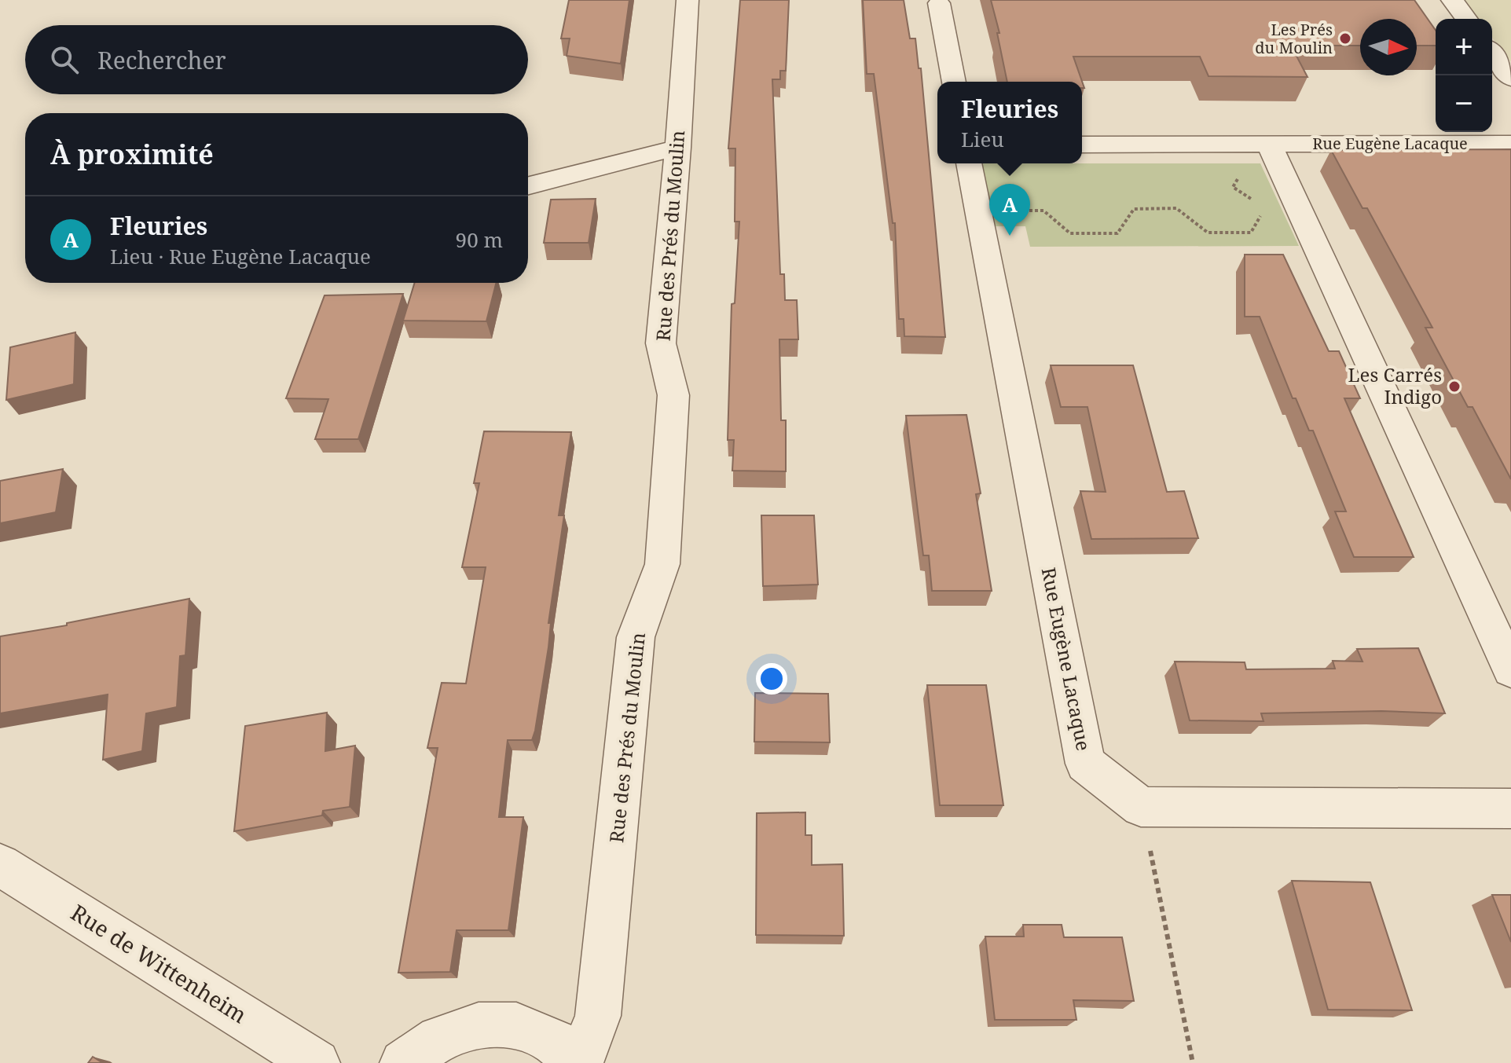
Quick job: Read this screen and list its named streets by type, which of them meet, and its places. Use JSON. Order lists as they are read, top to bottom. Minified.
{"streets":{"street":["Rue Eugène Lacaque","Rue des Prés du Moulin","Rue de Wittenheim"]},"places":["Les Prés du Moulin","Les Carrés Indigo"],"north":"right","page":{"map_buttons":["+","−"],"search":"Rechercher","popup":["Fleuries","Lieu"],"heading":"À proximité","pins":"A","list":[{"mark":"A","name":"Fleuries","note":"Lieu · Rue Eugène Lacaque","value":"90 m"}]}}
